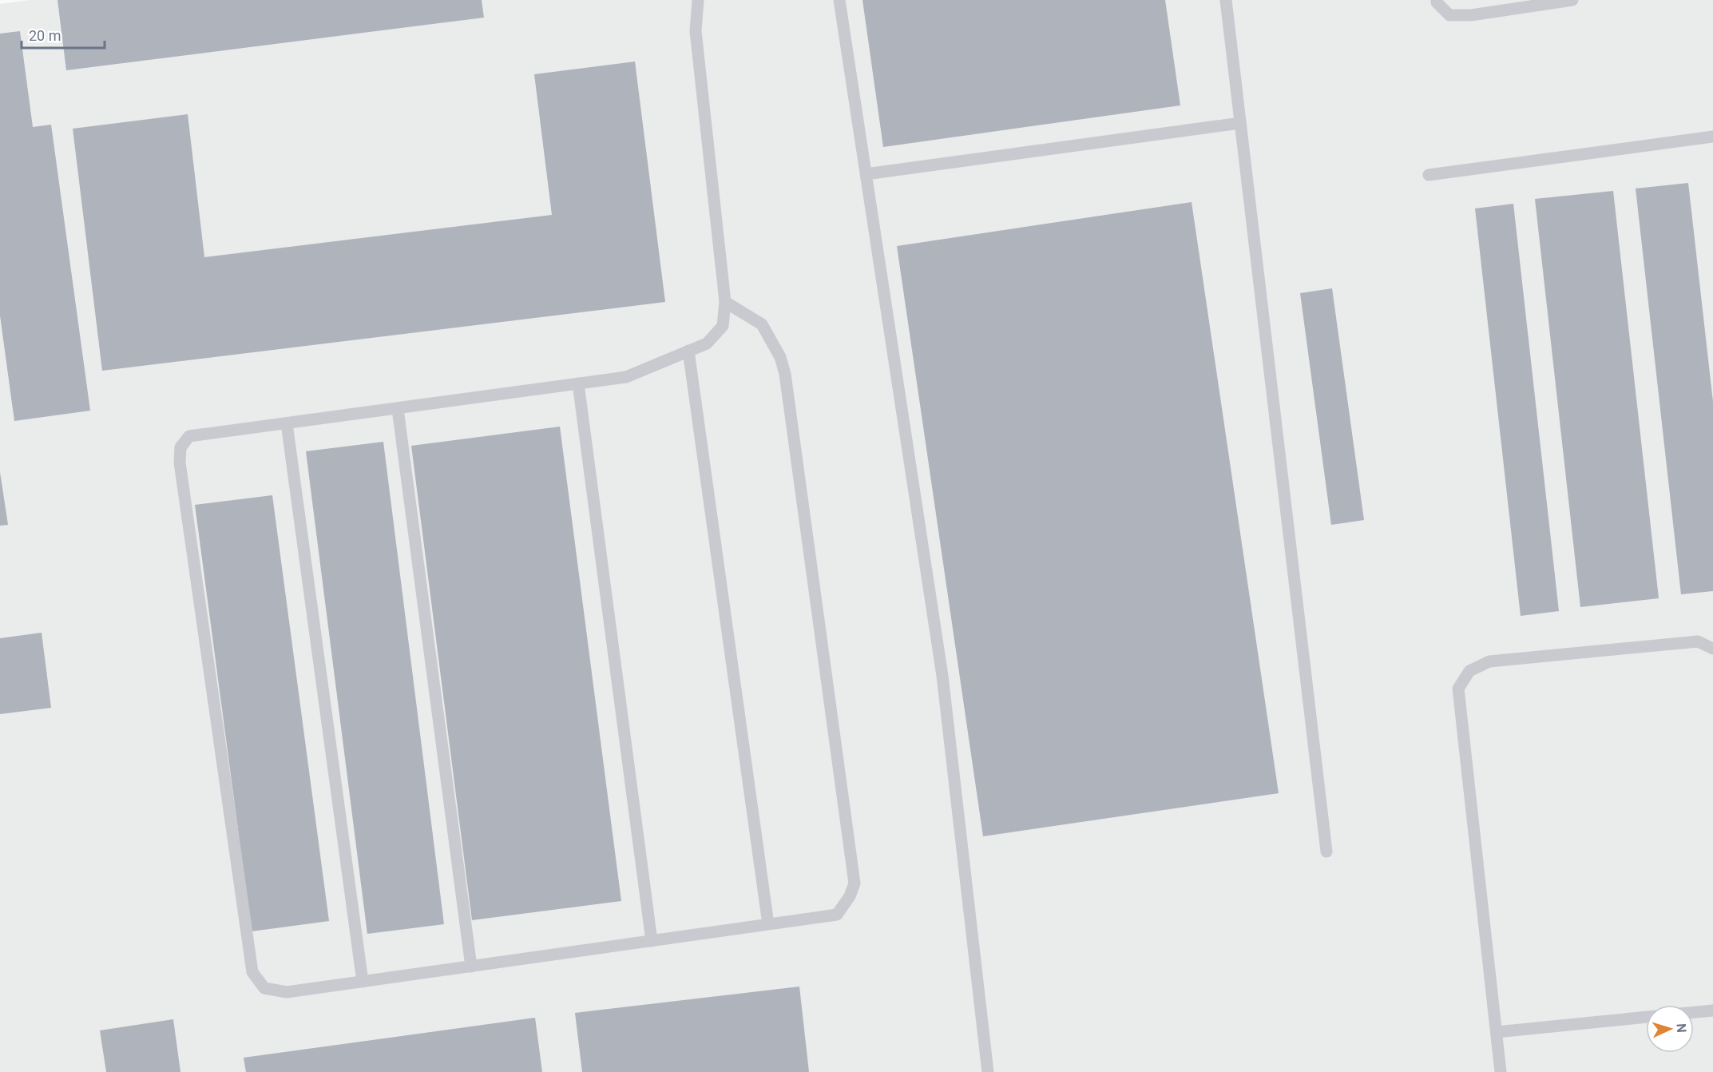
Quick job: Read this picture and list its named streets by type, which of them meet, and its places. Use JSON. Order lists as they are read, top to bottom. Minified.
{"scale_bar":"20 m","north":"right"}
